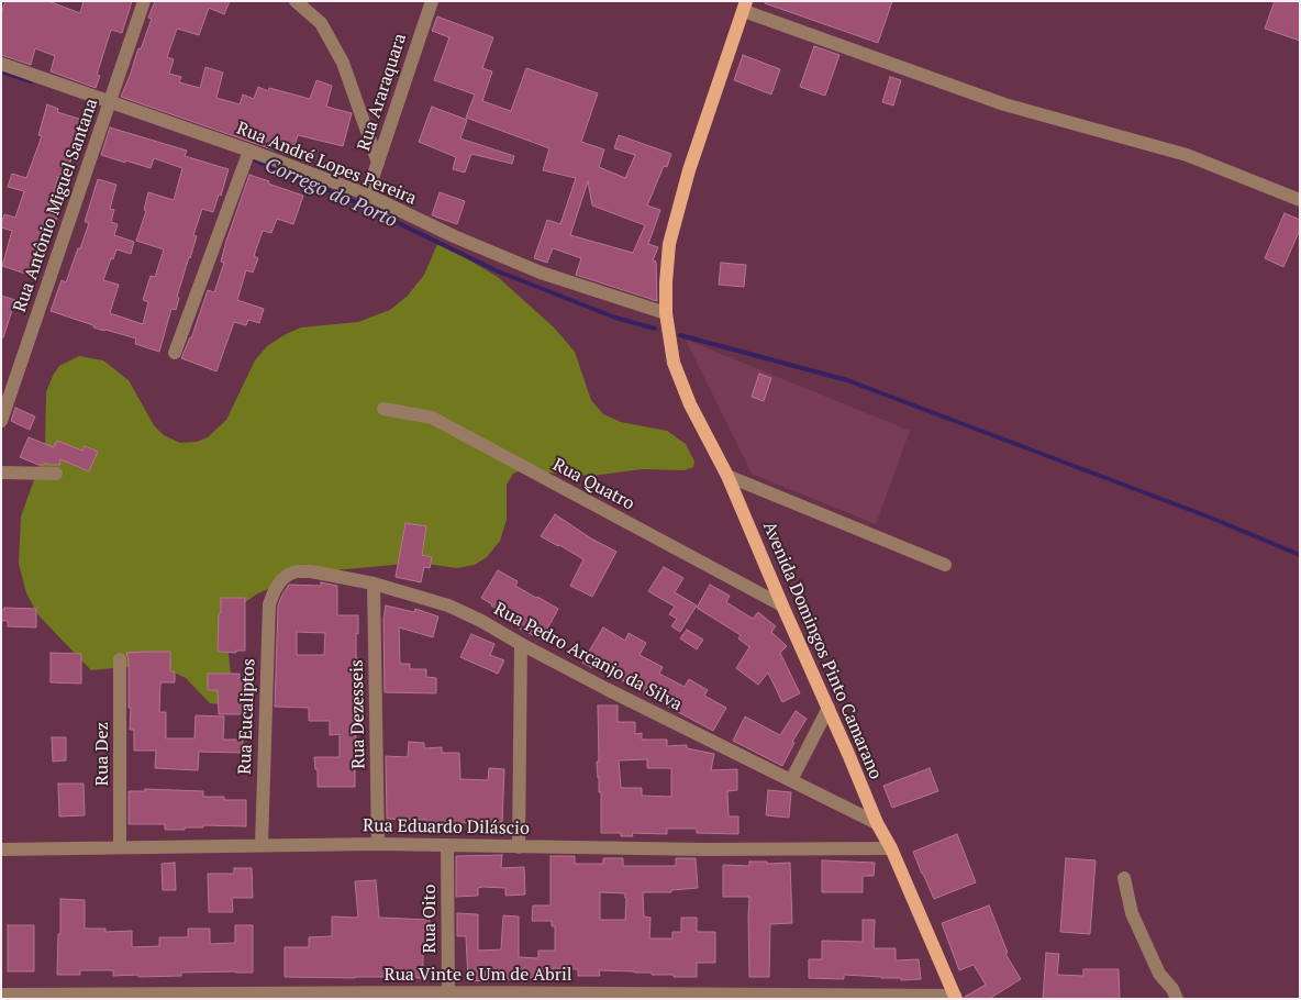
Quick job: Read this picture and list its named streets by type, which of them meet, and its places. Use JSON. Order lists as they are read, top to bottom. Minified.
{"streets":{"main road":["Avenida Domingos Pinto Camarano"],"street":["Rua Araraquara","Rua André Lopes Pereira","Rua Antônio Miguel Santana","Rua Quatro","Rua Pedro Arcanjo da Silva","Rua Dezesseis","Rua Eucaliptos","Rua Dez","Rua Eduardo Diláscio","Rua Oito","Rua Vinte e Um de Abril"]},"crossings":[["Rua Araraquara","Rua André Lopes Pereira"],["Rua André Lopes Pereira","Rua Antônio Miguel Santana"],["Rua André Lopes Pereira","Avenida Domingos Pinto Camarano"],["Rua Quatro","Avenida Domingos Pinto Camarano"],["Avenida Domingos Pinto Camarano","Rua Pedro Arcanjo da Silva"],["Avenida Domingos Pinto Camarano","Rua Eduardo Diláscio"],["Avenida Domingos Pinto Camarano","Rua Vinte e Um de Abril"],["Rua Pedro Arcanjo da Silva","Rua Dezesseis"],["Rua Pedro Arcanjo da Silva","Rua Eucaliptos"],["Rua Dezesseis","Rua Eduardo Diláscio"],["Rua Eucaliptos","Rua Eduardo Diláscio"],["Rua Dez","Rua Eduardo Diláscio"],["Rua Eduardo Diláscio","Rua Oito"],["Rua Oito","Rua Vinte e Um de Abril"]],"water":["Corrego do Porto"]}
